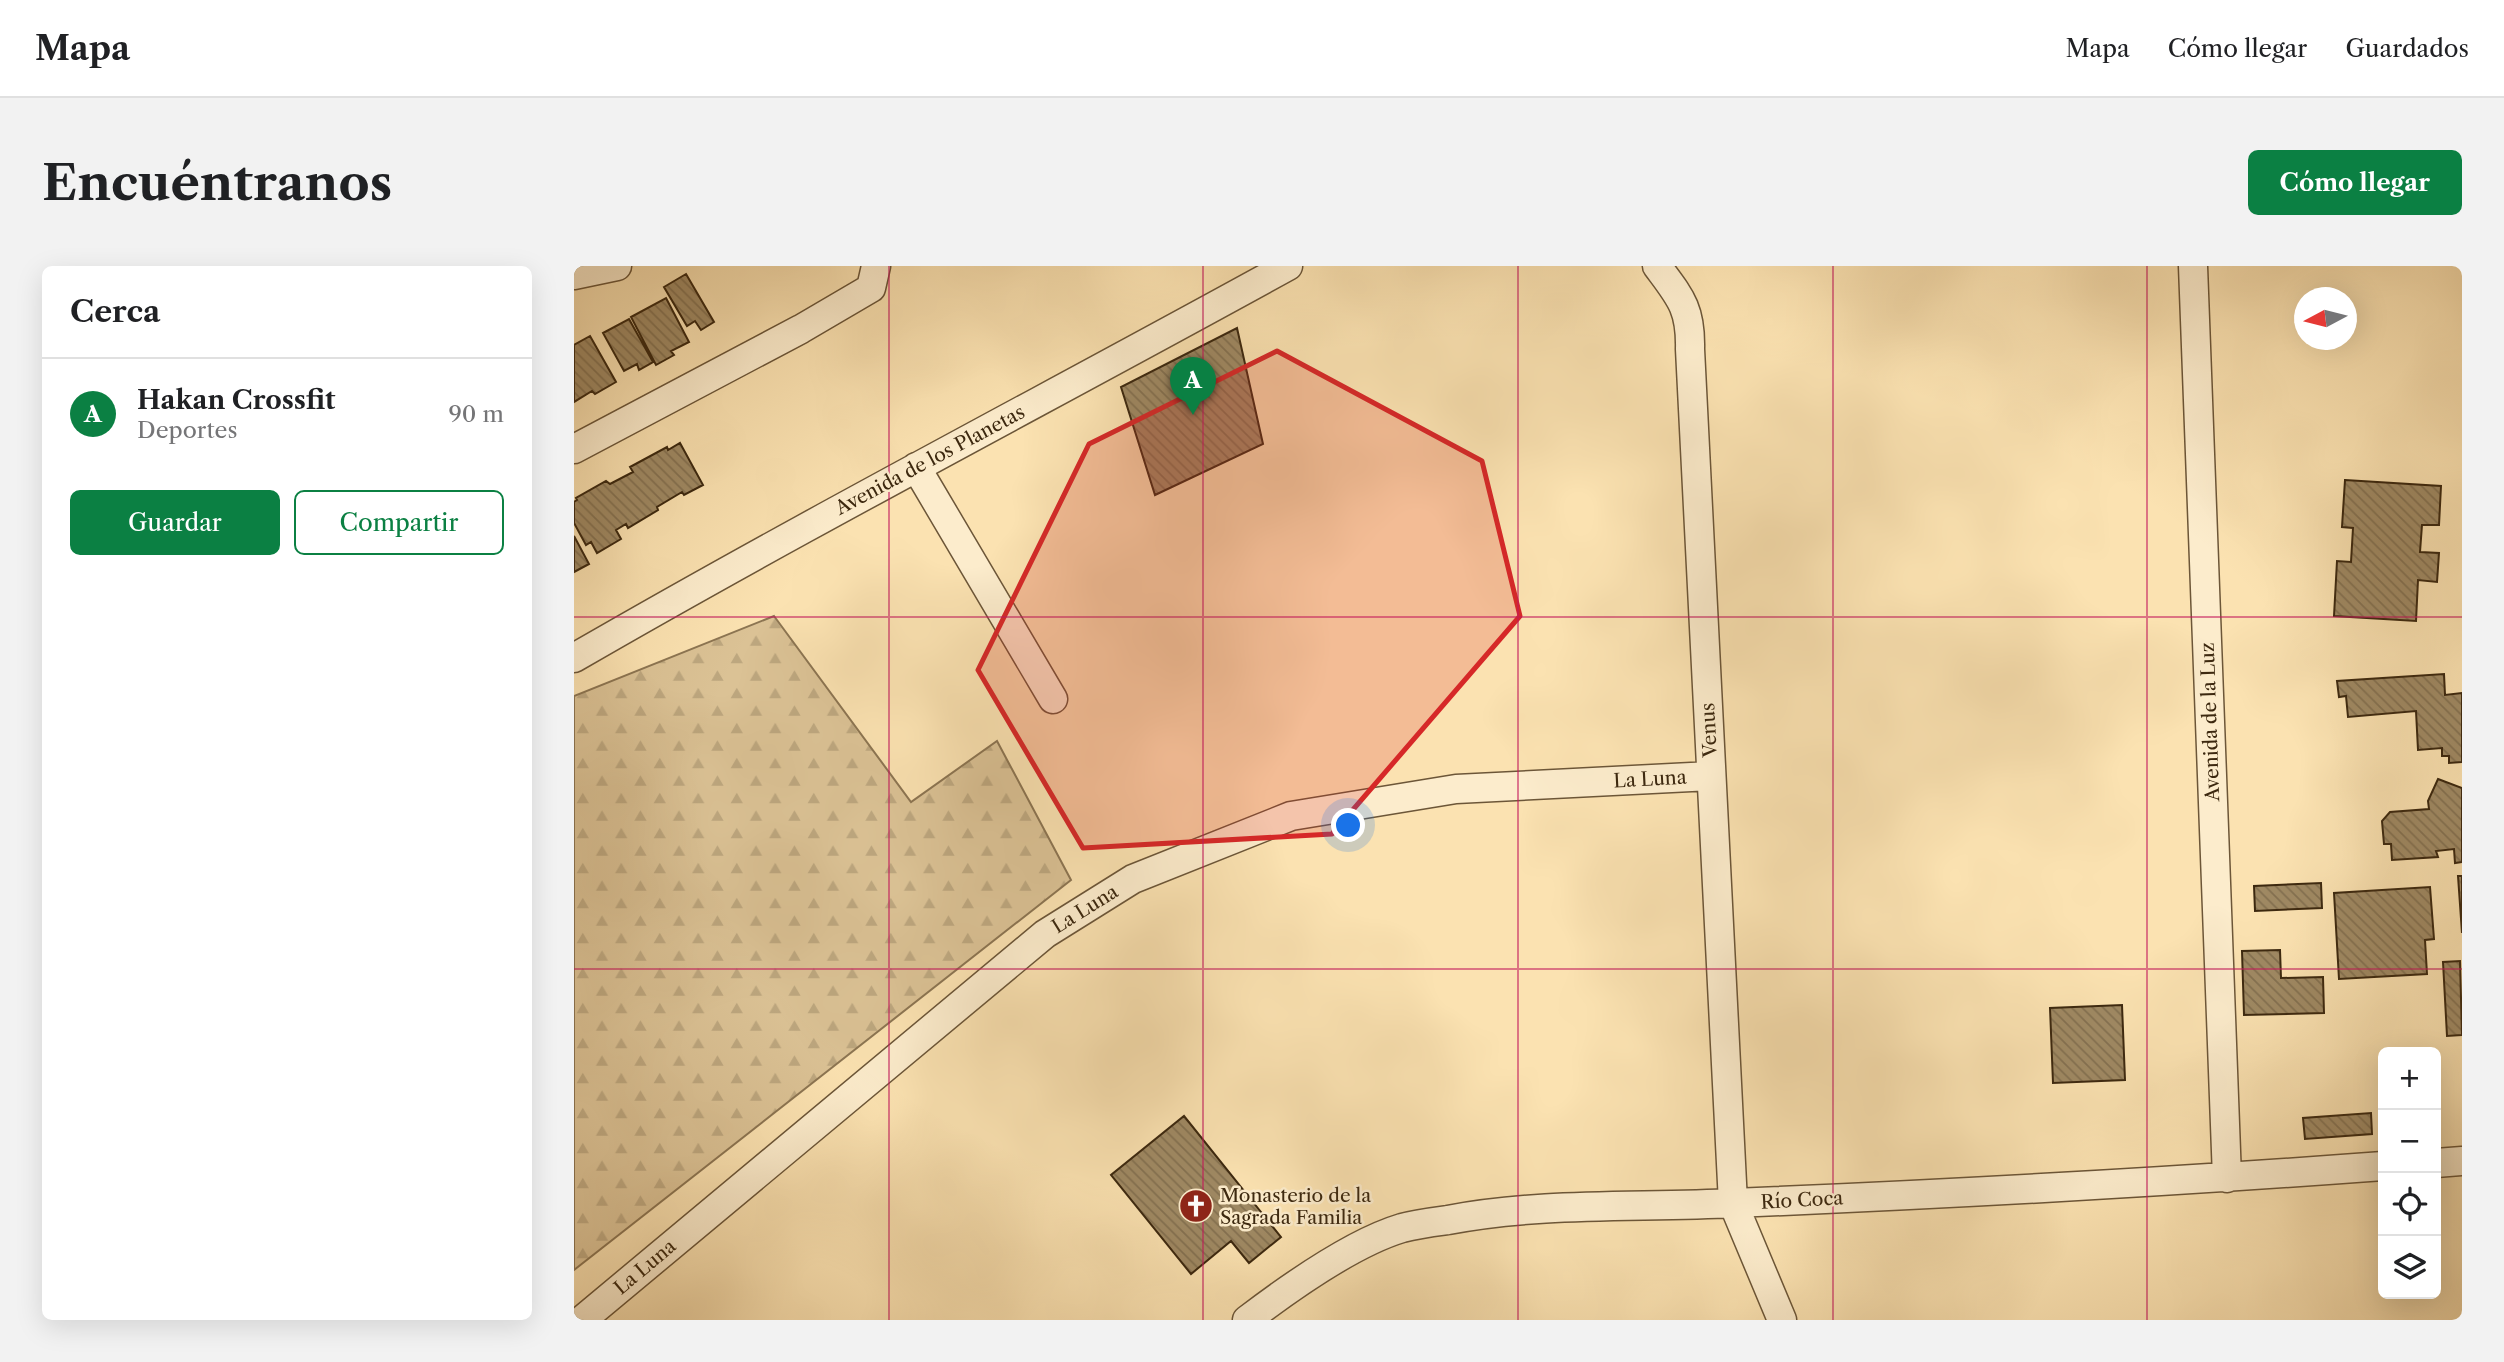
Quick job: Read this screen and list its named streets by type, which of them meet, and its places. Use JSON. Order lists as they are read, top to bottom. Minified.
{"streets":{"street":["Avenida de los Planetas","Avenida de la Luz","Venus","La Luna","Río Coca"]},"crossings":[["Avenida de la Luz","Río Coca"],["Venus","La Luna"],["Venus","Río Coca"]],"places":{"church":["Monasterio de la Sagrada Familia"]},"north":"left","page":{"header":"Mapa","nav":["Mapa","Cómo llegar","Guardados"],"buttons":["Cómo llegar",["Guardar","Compartir"]],"title":"Encuéntranos","heading":"Cerca","list":[{"mark":"A","name":"Hakan Crossfit","note":"Deportes","value":"90 m"}],"pins":"A","map_buttons":["+","−"]}}
